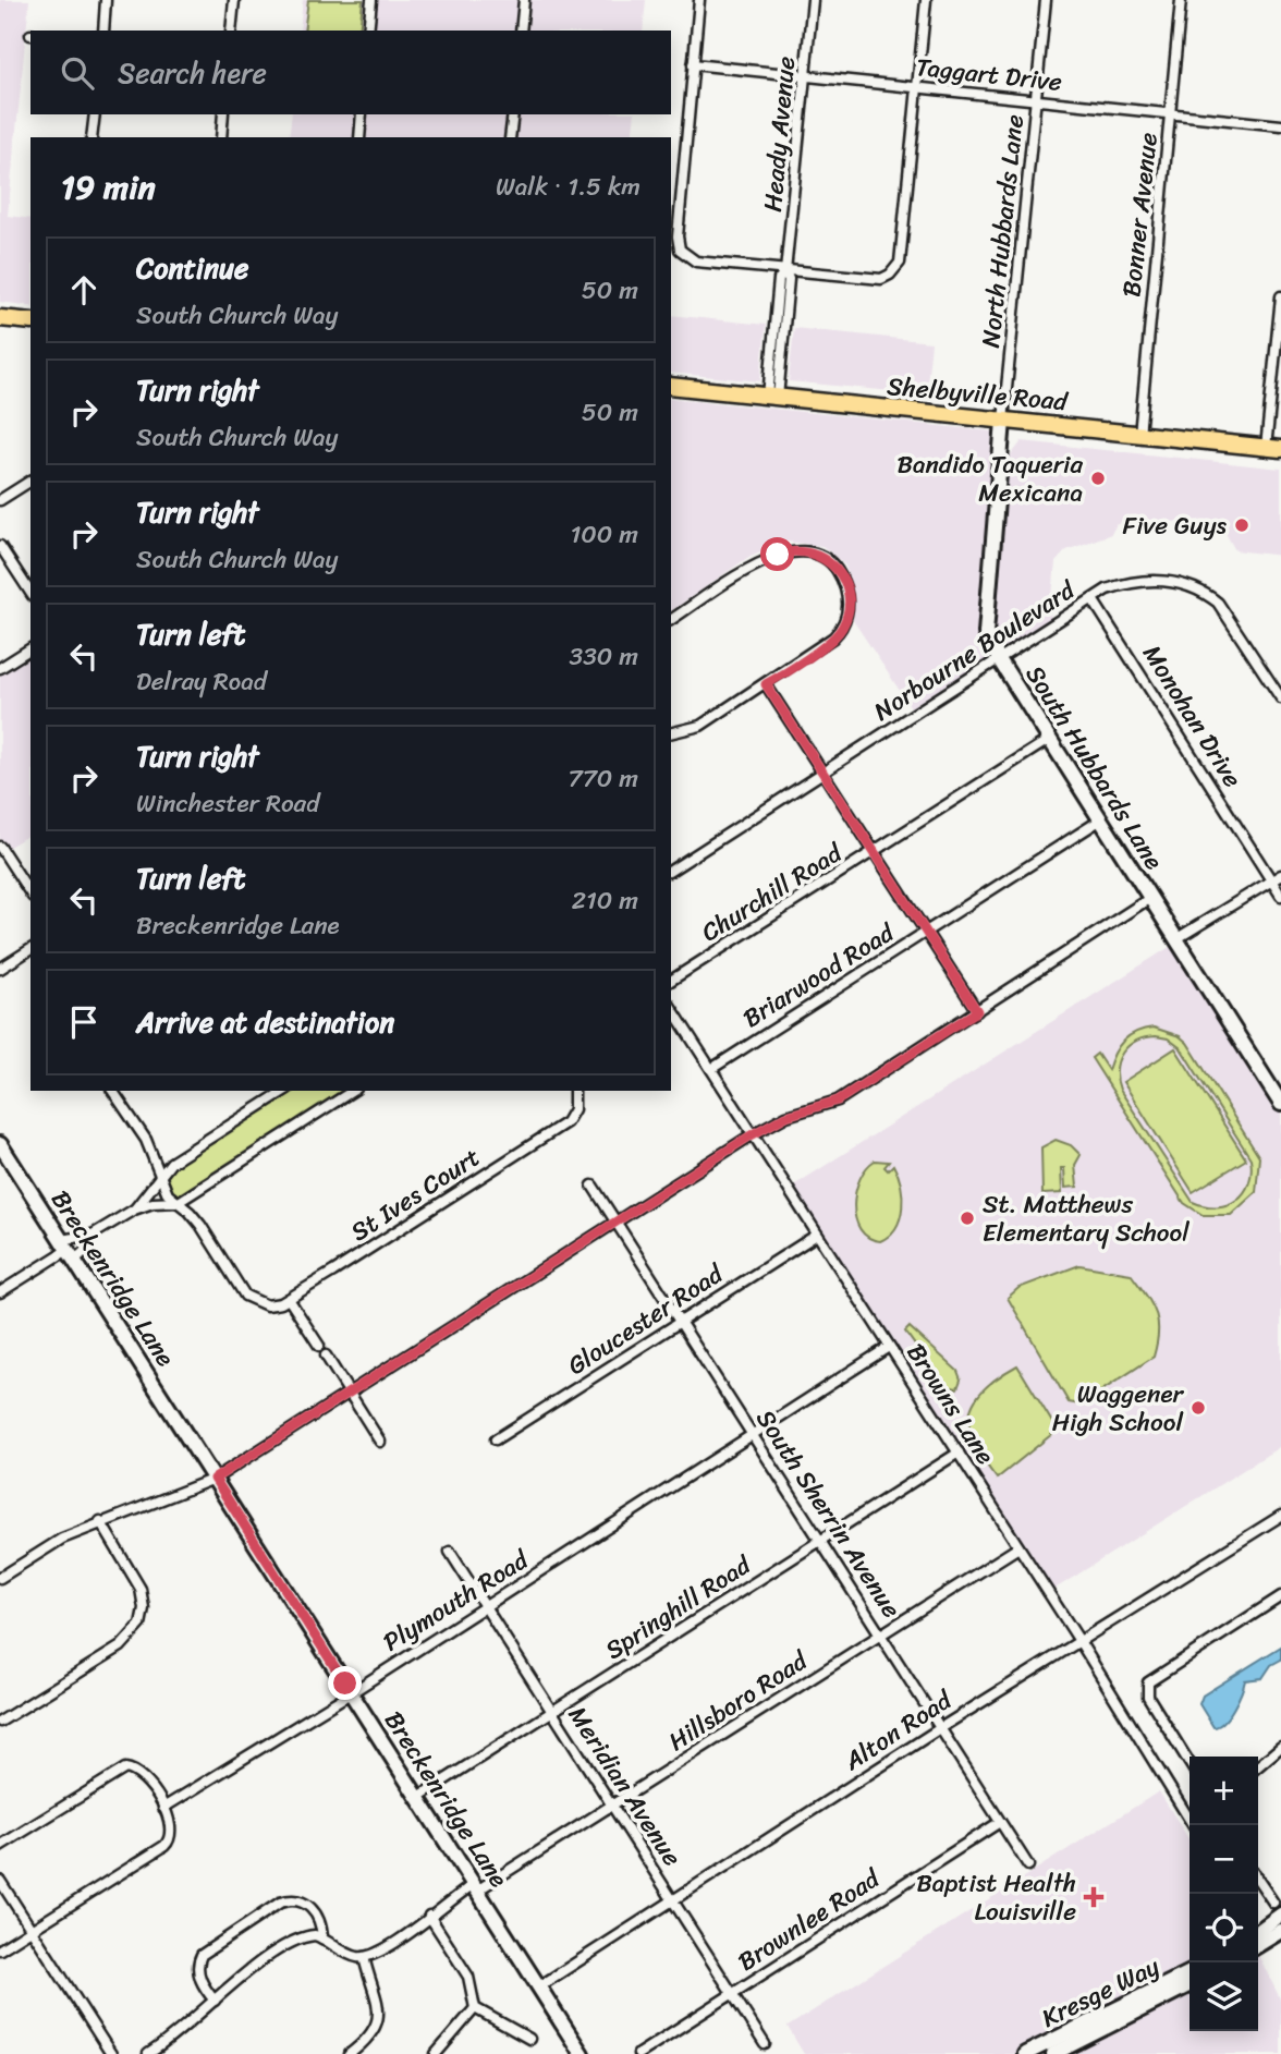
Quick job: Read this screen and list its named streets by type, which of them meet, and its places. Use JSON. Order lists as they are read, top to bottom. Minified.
{"streets":{"main road":["Shelbyville Road"],"street":["Taggart Drive","Heady Avenue","Bonner Avenue","North Hubbards Lane","Norbourne Boulevard","Monohan Drive","South Hubbards Lane","Churchill Road","Briarwood Road","St Ives Court","Breckenridge Lane","Gloucester Road","Browns Lane","South Sherrin Avenue","Plymouth Road","Springhill Road","Hillsboro Road","Alton Road","Meridian Avenue","Brownlee Road","Kresge Way"]},"crossings":[["Taggart Drive","Heady Avenue"],["Taggart Drive","Bonner Avenue"],["Taggart Drive","North Hubbards Lane"],["Heady Avenue","Shelbyville Road"],["Bonner Avenue","Shelbyville Road"],["North Hubbards Lane","Shelbyville Road"],["North Hubbards Lane","South Hubbards Lane"],["Shelbyville Road","South Hubbards Lane"],["Norbourne Boulevard","Monohan Drive"],["Norbourne Boulevard","South Hubbards Lane"],["South Hubbards Lane","Churchill Road"],["South Hubbards Lane","Briarwood Road"],["Briarwood Road","Browns Lane"],["Breckenridge Lane","Plymouth Road"],["Breckenridge Lane","Springhill Road"],["Breckenridge Lane","Hillsboro Road"],["Breckenridge Lane","Alton Road"],["Gloucester Road","Browns Lane"],["Gloucester Road","South Sherrin Avenue"],["Browns Lane","Plymouth Road"],["Browns Lane","Springhill Road"],["Browns Lane","Hillsboro Road"],["Browns Lane","Alton Road"],["South Sherrin Avenue","Plymouth Road"],["South Sherrin Avenue","Springhill Road"],["South Sherrin Avenue","Hillsboro Road"],["South Sherrin Avenue","Alton Road"],["South Sherrin Avenue","Brownlee Road"],["Plymouth Road","Meridian Avenue"],["Springhill Road","Meridian Avenue"],["Hillsboro Road","Meridian Avenue"],["Alton Road","Meridian Avenue"],["Meridian Avenue","Brownlee Road"]],"places":{"other":["Bandido Taqueria Mexicana","Five Guys","St. Matthews Elementary School","Waggener High School"],"health":["Baptist Health Louisville"]},"page":{"search":"Search here","heading":["19 min","Walk · 1.5 km"],"list":[["Continue","South Church Way","50 m"],["Turn right","South Church Way","50 m"],["Turn right","South Church Way","100 m"],["Turn left","Delray Road","330 m"],["Turn right","Winchester Road","770 m"],["Turn left","Breckenridge Lane","210 m"],"Arrive at destination"],"map_buttons":["+","−"]}}
